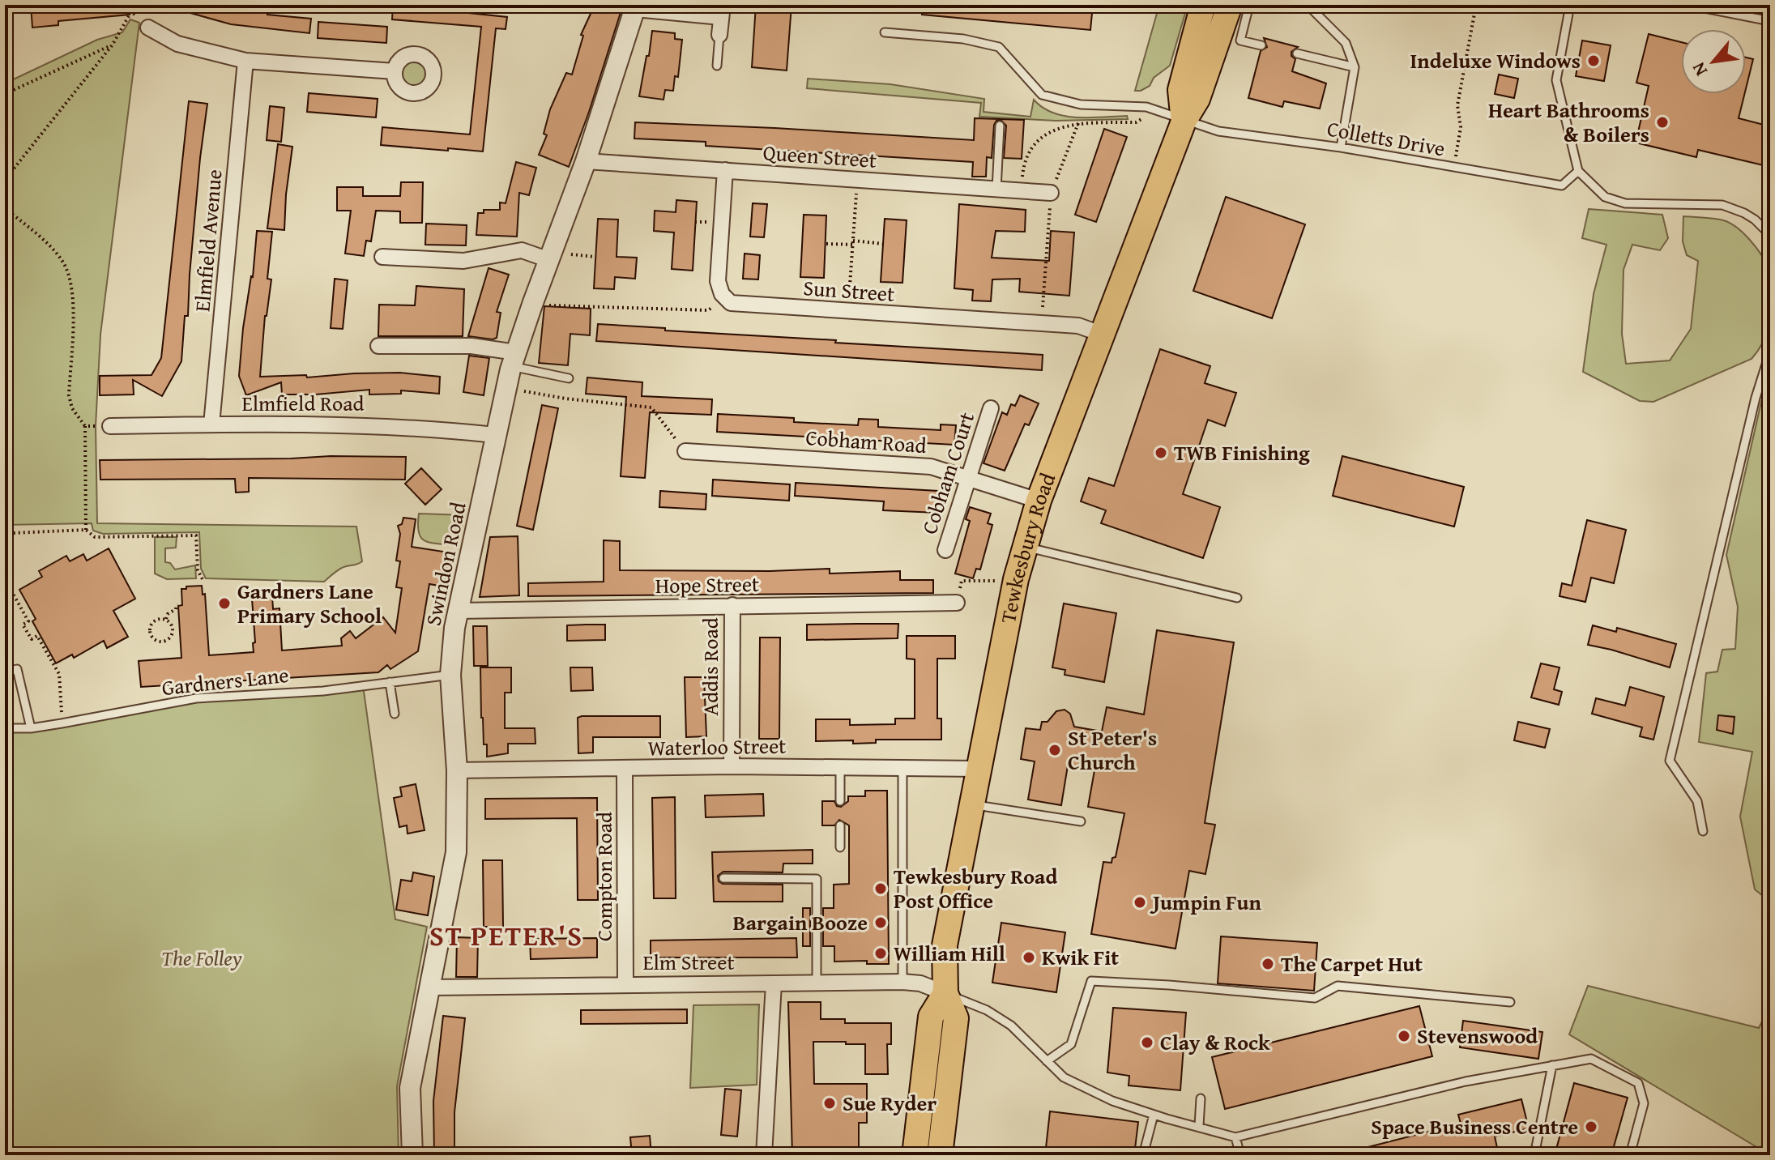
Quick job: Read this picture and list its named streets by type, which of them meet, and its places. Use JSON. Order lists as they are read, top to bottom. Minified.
{"streets":{"highway":["Tewkesbury Road"],"street":["Queen Street","Elmfield Avenue","Sun Street","Elmfield Road","Cobham Road","Cobham Court","Swindon Road","Hope Street","Addis Road","Waterloo Street","Compton Road","Elm Street"],"lane":["Colletts Drive","Gardners Lane"]},"crossings":[["Colletts Drive","Tewkesbury Road"],["Queen Street","Swindon Road"],["Elmfield Avenue","Elmfield Road"],["Sun Street","Tewkesbury Road"],["Elmfield Road","Swindon Road"],["Cobham Road","Cobham Court"],["Cobham Road","Tewkesbury Road"],["Tewkesbury Road","Waterloo Street"],["Tewkesbury Road","Elm Street"],["Swindon Road","Hope Street"],["Swindon Road","Gardners Lane"],["Swindon Road","Waterloo Street"],["Swindon Road","Elm Street"],["Hope Street","Addis Road"],["Addis Road","Waterloo Street"],["Waterloo Street","Compton Road"],["Compton Road","Elm Street"]],"districts":["ST PETER'S"],"parks":["The Folley"],"places":["Indeluxe Windows","Heart Bathrooms & Boilers","TWB Finishing","Gardners Lane Primary School","St Peter's Church","Tewkesbury Road Post Office","Jumpin Fun","Bargain Booze","William Hill","Kwik Fit","The Carpet Hut","Stevenswood","Clay & Rock","Sue Ryder","Space Business Centre"],"north":"bottom left"}
